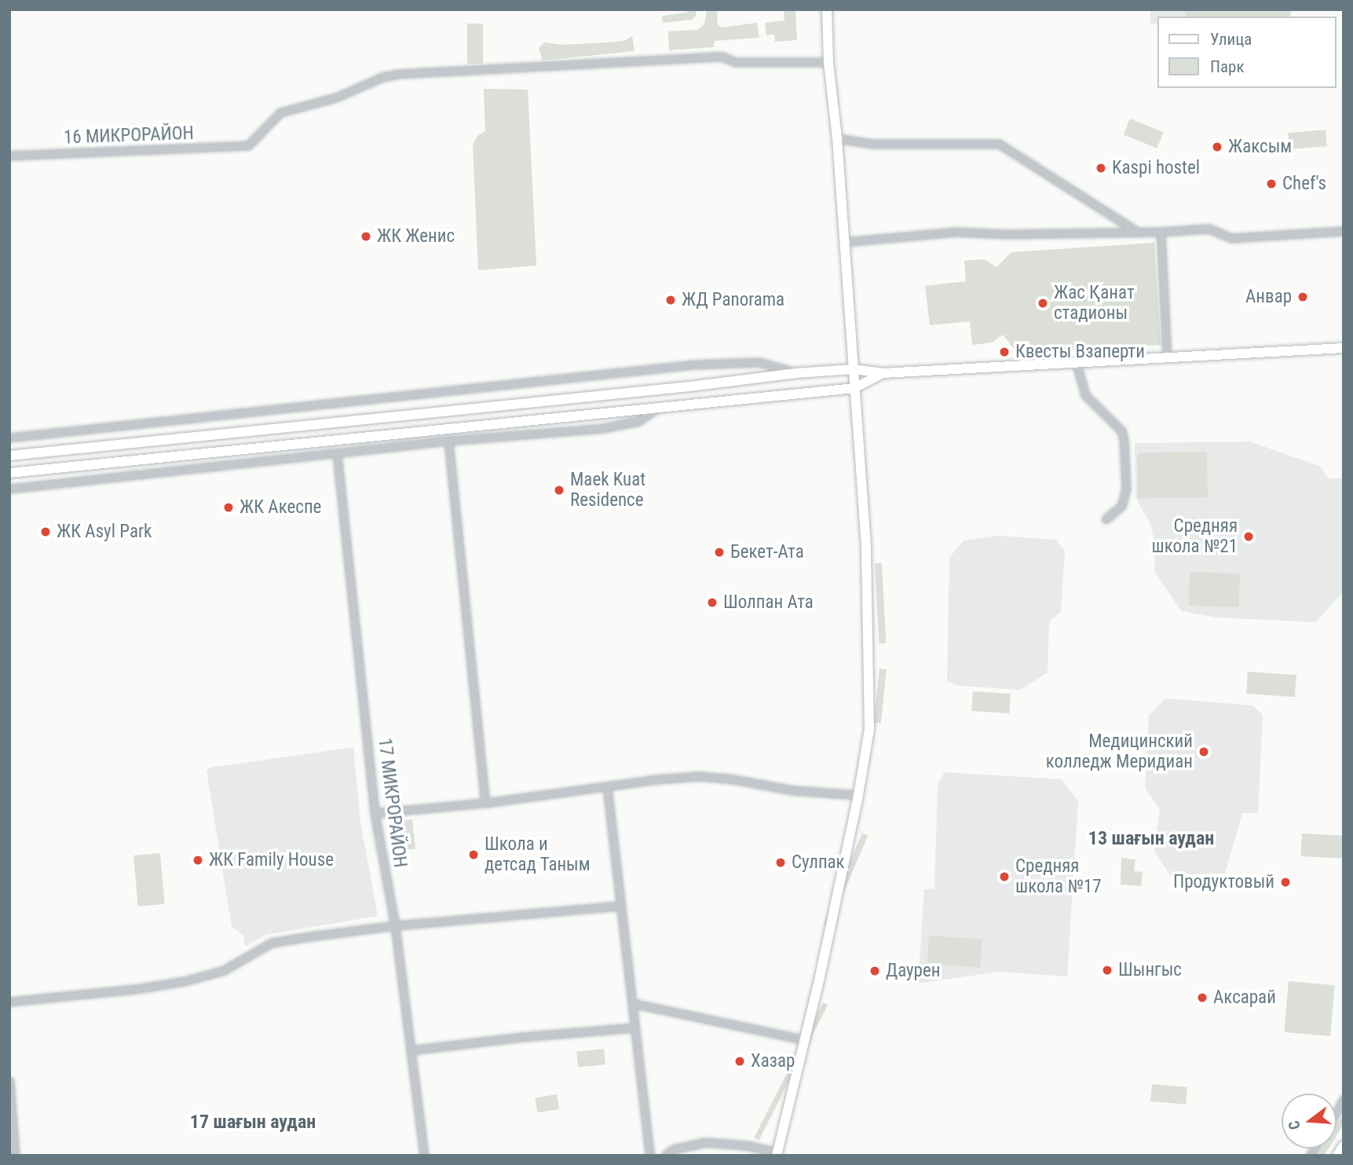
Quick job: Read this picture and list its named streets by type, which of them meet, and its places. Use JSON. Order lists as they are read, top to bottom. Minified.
{"streets":{"street":["16 МИКРОРАЙОН","17 МИКРОРАЙОН"]},"districts":["13 шағын аудан","17 шағын аудан"],"places":["Жаксым","Kaspi hostel","Chef's","ЖК Женис","Анвар","ЖД Panorama","Жас Қанат стадионы","Квесты Взаперти","Maek Kuat Residence","ЖК Акеспе","ЖК Asyl Park","Средняя школа №21","Бекет-Ата","Шолпан Ата","Медицинский колледж Меридиан","Школа и детсад Таным","ЖК Family House","Сулпак","Средняя школа №17","Продуктовый","Шынгыс","Даурен","Аксарай","Хазар"],"legend":["Улица","Парк"],"north":"left"}
